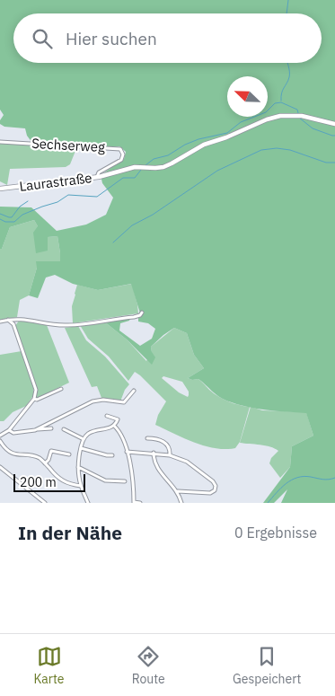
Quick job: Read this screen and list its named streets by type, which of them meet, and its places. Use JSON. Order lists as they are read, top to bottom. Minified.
{"streets":{"street":["Sechserweg","Laurastraße"]},"crossings":[["Sechserweg","Laurastraße"]],"scale_bar":"200 m","north":"top left","page":{"search":"Hier suchen","scale":"200 m","heading":["In der Nähe","0 Ergebnisse"],"nav":["Karte","Route","Gespeichert"]}}
